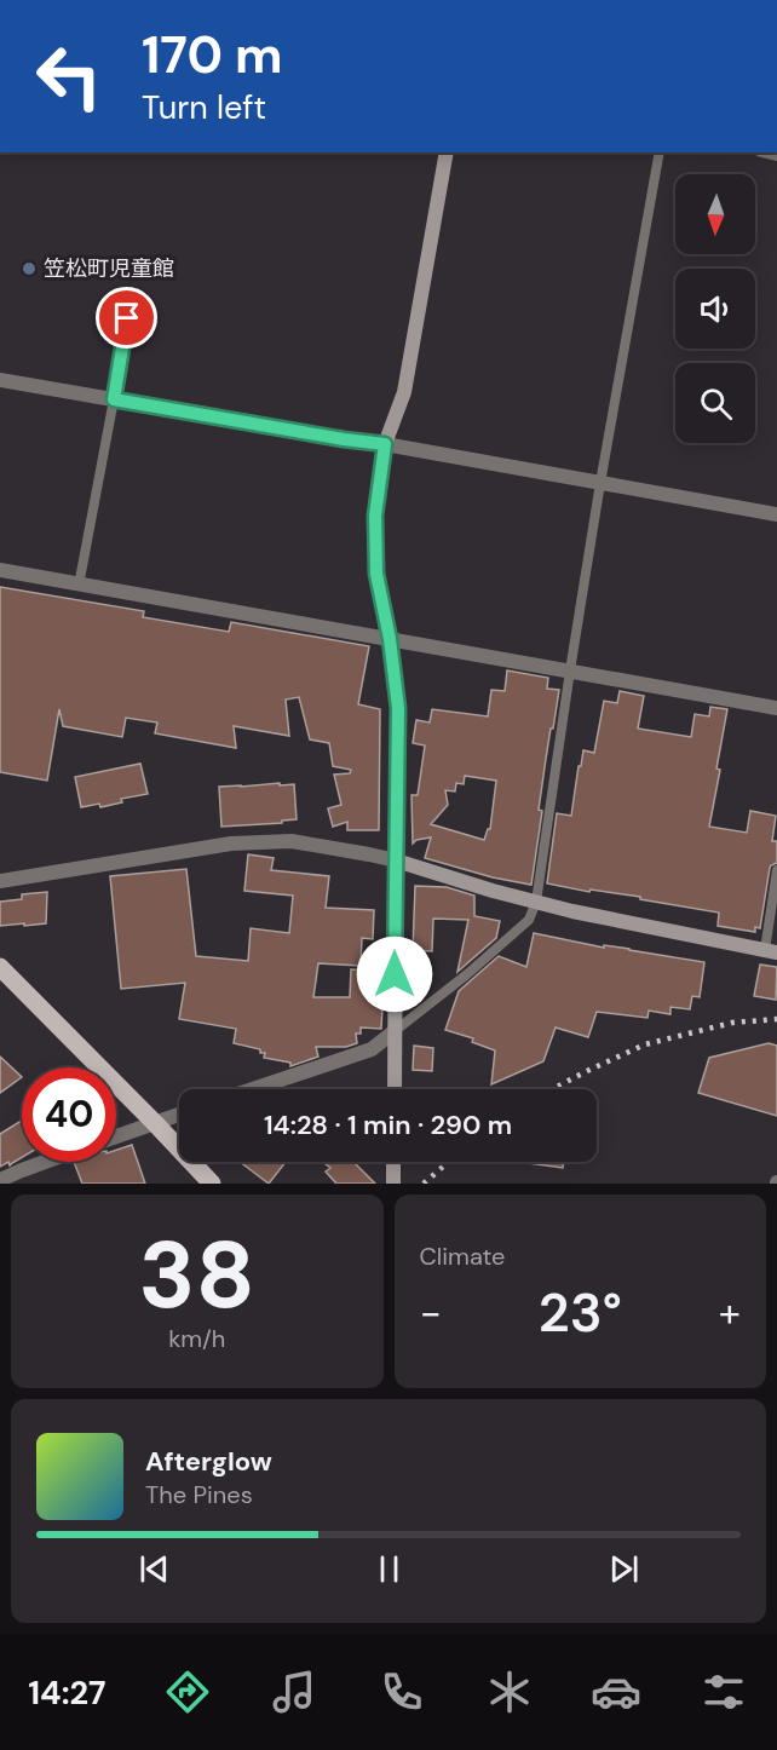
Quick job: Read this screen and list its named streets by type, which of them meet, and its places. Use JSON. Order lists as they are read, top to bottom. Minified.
{"places":["笠松町児童館"],"north":"bottom","page":{"turn":["170 m","Turn left"],"limit":"40","trip":"14:28 · 1 min · 290 m","tile":[["38","km/h"],"Climate"],"heat":["−","23°","+"],"song":["Afterglow","The Pines"],"tabs":"14:27"}}
